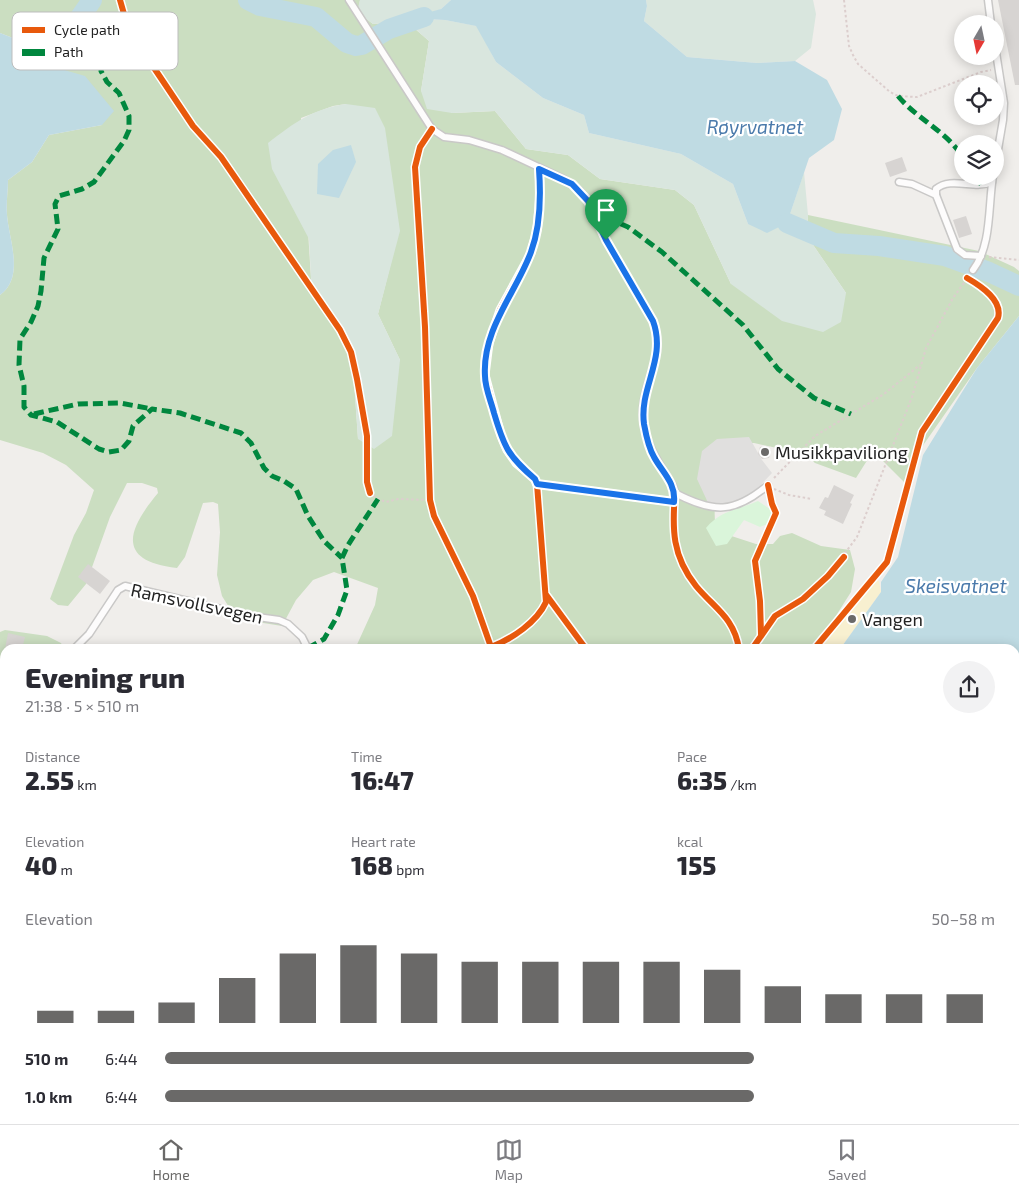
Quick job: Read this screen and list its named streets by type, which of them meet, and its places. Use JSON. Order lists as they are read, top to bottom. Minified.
{"streets":{"lane":["Ramsvollsvegen"]},"water":["Røyrvatnet","Skeisvatnet"],"places":["Musikkpaviliong","Vangen"],"legend":["Cycle path","Path"],"north":"bottom","page":{"heading":["Evening run","21:38 · 5 × 510 m"],"stats":[["Distance","2.55 km"],["Time","16:47"],["Pace","6:35 /km"],["Elevation","40 m"],["Heart rate","168 bpm"],["kcal","155"]],"chart":["Elevation","50–58 m"],"list":[{"name":"510 m","note":"6:44"},{"name":"1.0 km","note":"6:44"}],"tabs":["Home","Map","Saved"]}}
